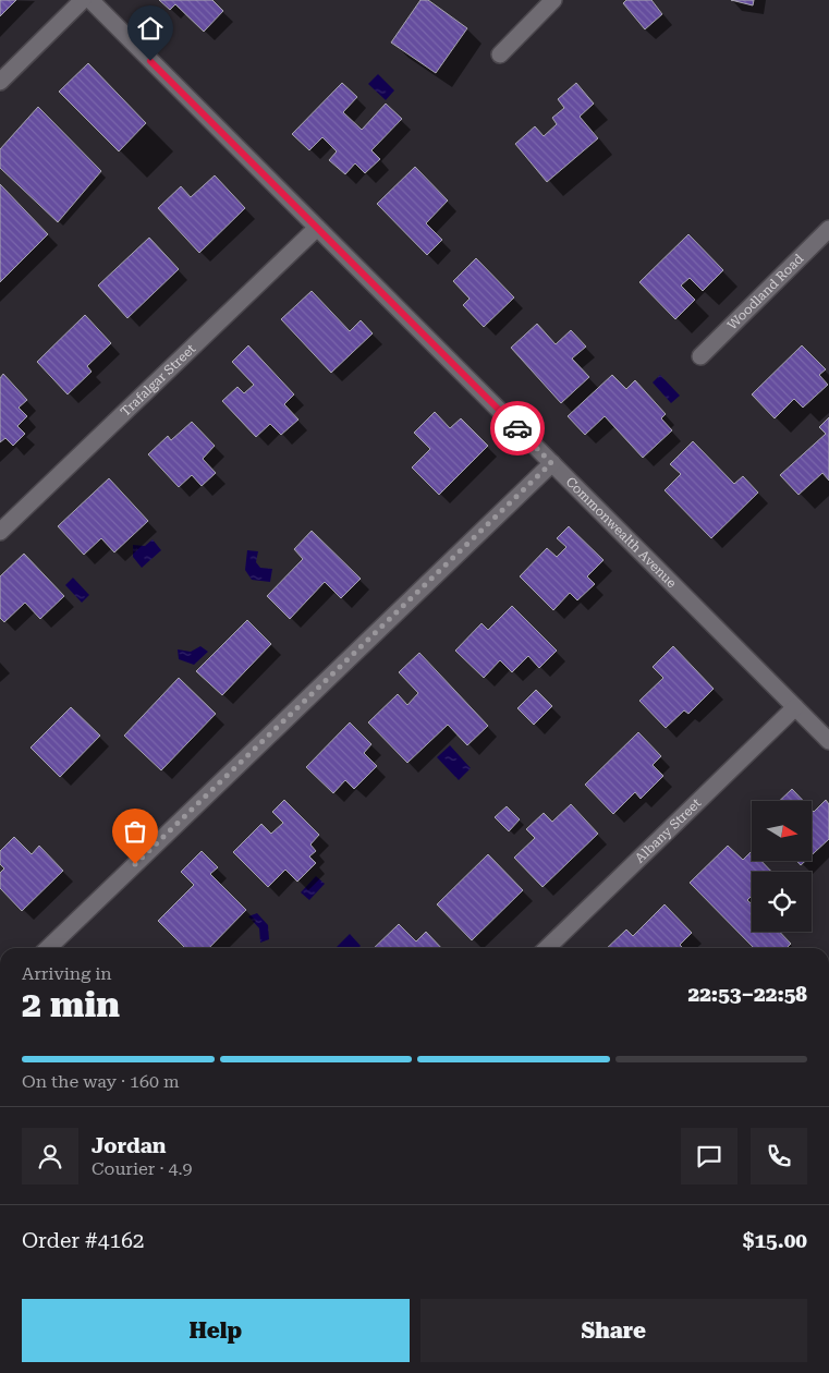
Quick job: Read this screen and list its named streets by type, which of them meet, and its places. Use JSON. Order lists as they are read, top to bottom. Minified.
{"streets":{"street":["Woodland Road","Trafalgar Street","Commonwealth Avenue","Albany Street"]},"crossings":[["Trafalgar Street","Commonwealth Avenue"],["Commonwealth Avenue","Albany Street"]],"north":"right","page":{"heading":["2 min","Arriving in","22:53–22:58"],"panel":["Jordan","Courier · 4.9","Order #4162","$15.00"],"bar":"On the way · 160 m","buttons":["Help","Share"]}}
